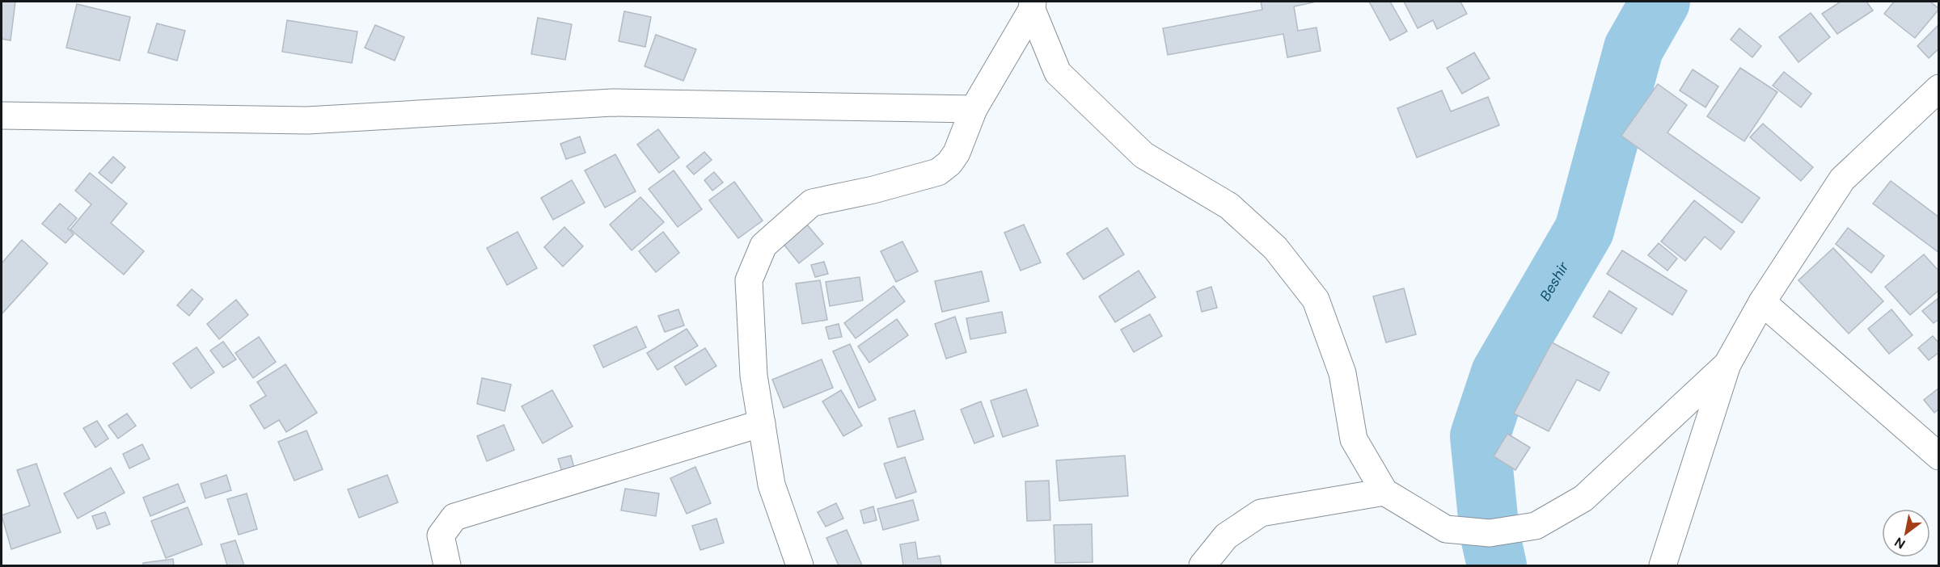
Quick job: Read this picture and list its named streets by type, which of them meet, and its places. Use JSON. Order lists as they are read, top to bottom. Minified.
{"water":["Beshir"],"north":"bottom left"}
